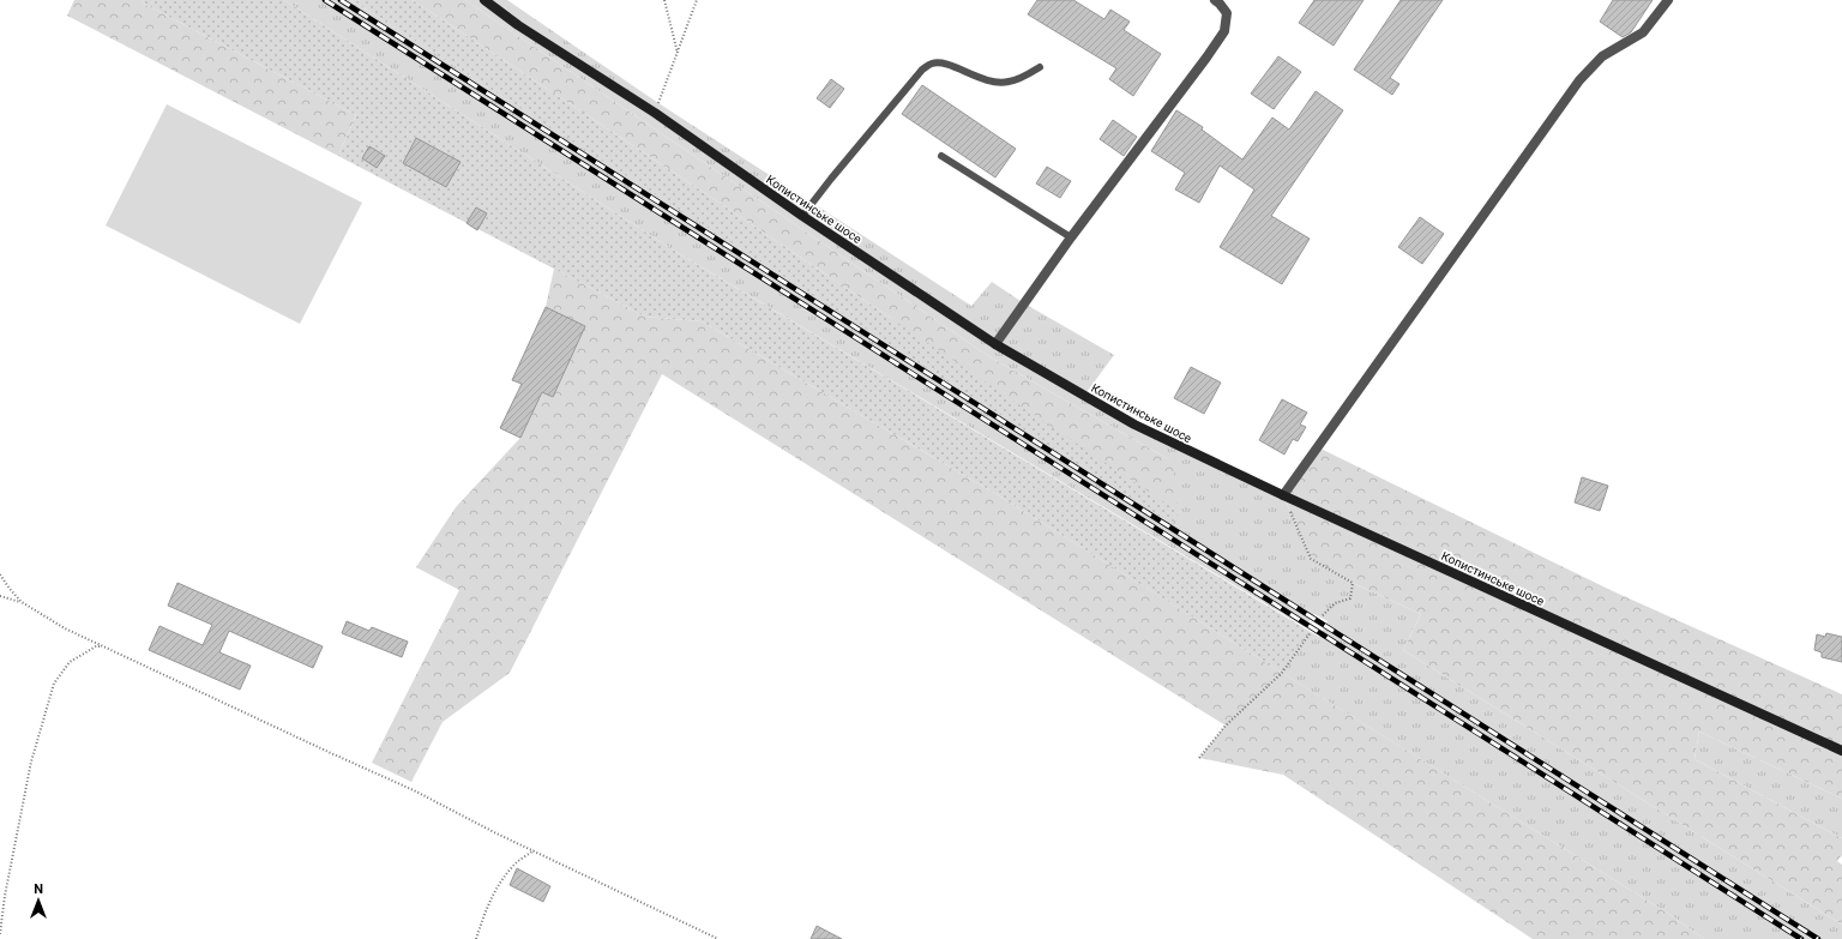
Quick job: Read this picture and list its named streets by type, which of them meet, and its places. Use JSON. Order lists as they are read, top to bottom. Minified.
{"streets":{"street":["Копистинське шосе"]},"north":"top"}
